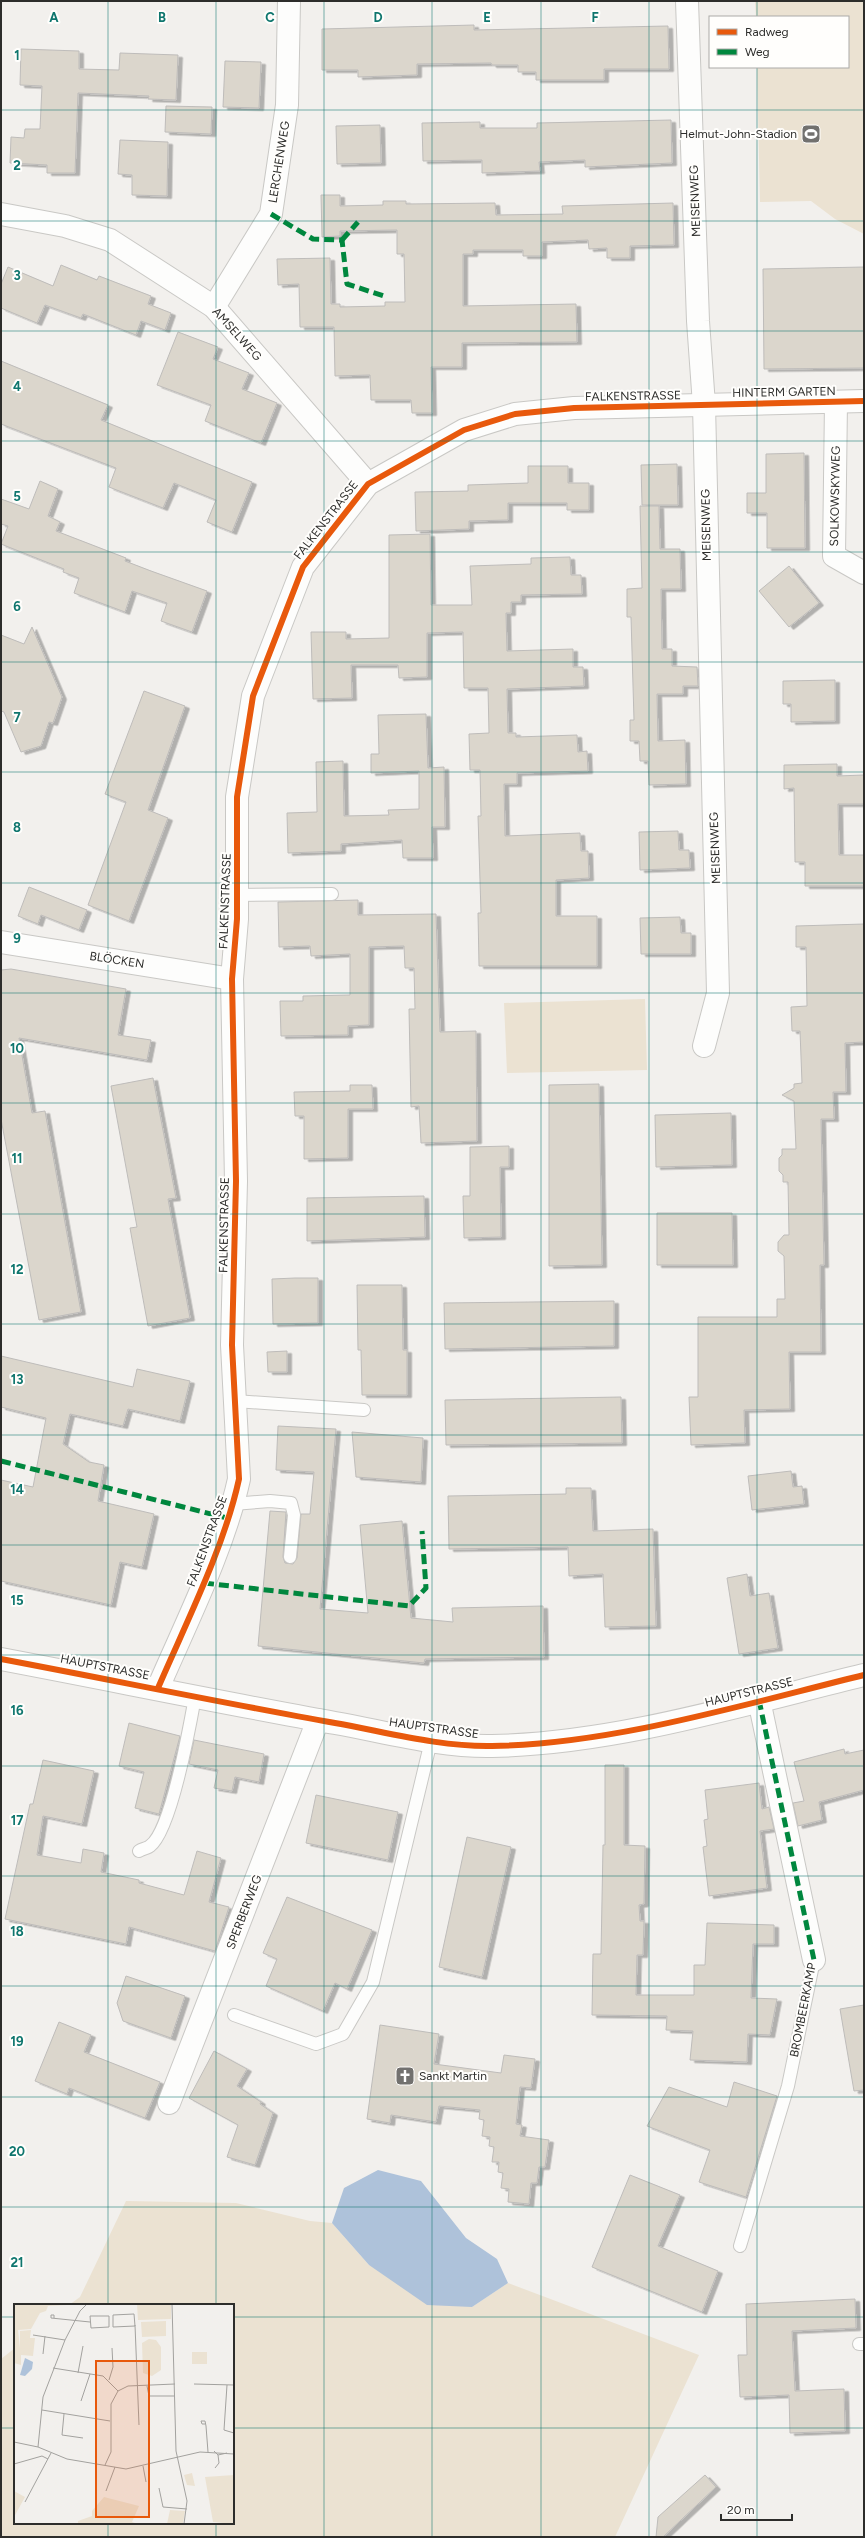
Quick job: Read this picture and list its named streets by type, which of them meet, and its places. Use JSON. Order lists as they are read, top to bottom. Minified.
{"streets":{"street":["LERCHENWEG","MEISENWEG","AMSELWEG","HINTERM GARTEN","FALKENSTRASSE","SOLKOWSKYWEG","BLÖCKEN","HAUPTSTRASSE","SPERBERWEG","BROMBEERKAMP"]},"crossings":[["LERCHENWEG","AMSELWEG"],["MEISENWEG","HINTERM GARTEN"],["MEISENWEG","FALKENSTRASSE"],["AMSELWEG","FALKENSTRASSE"],["HINTERM GARTEN","FALKENSTRASSE"],["HINTERM GARTEN","SOLKOWSKYWEG"],["FALKENSTRASSE","BLÖCKEN"],["FALKENSTRASSE","HAUPTSTRASSE"],["HAUPTSTRASSE","SPERBERWEG"],["HAUPTSTRASSE","BROMBEERKAMP"]],"places":{"sports":["Helmut-John-Stadion"],"church":["Sankt Martin"]},"legend":["Radweg","Weg"],"scale_bar":"20 m","grid":{"columns":["A","B","C","D","E","F"],"rows":["1","2","3","4","5","6","7","8","9","10","11","12","13","14","15","16","17","18","19","20","21"]}}
